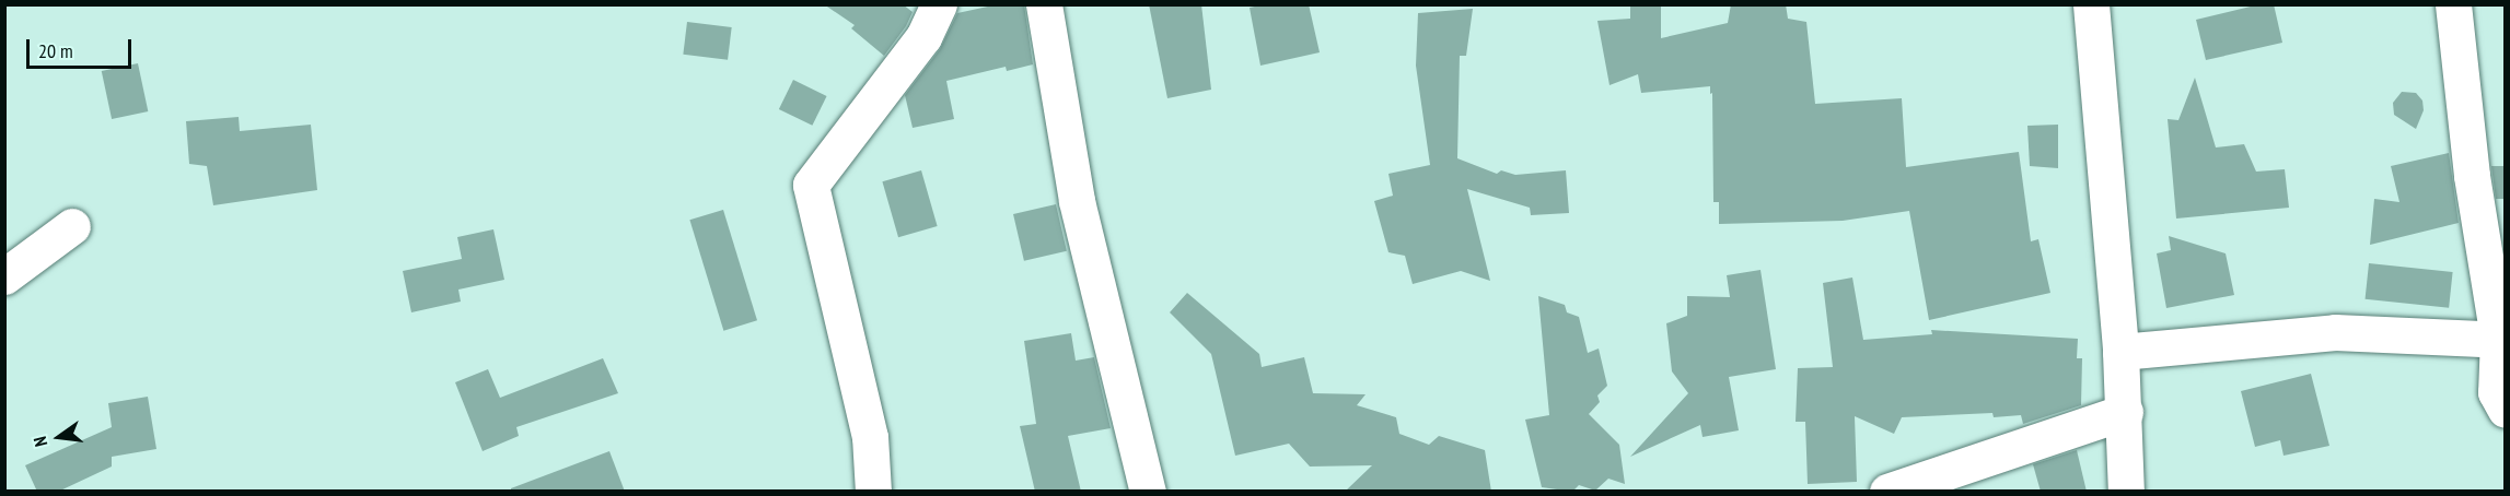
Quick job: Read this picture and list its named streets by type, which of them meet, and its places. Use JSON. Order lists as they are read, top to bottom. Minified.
{"scale_bar":"20 m","north":"left"}
